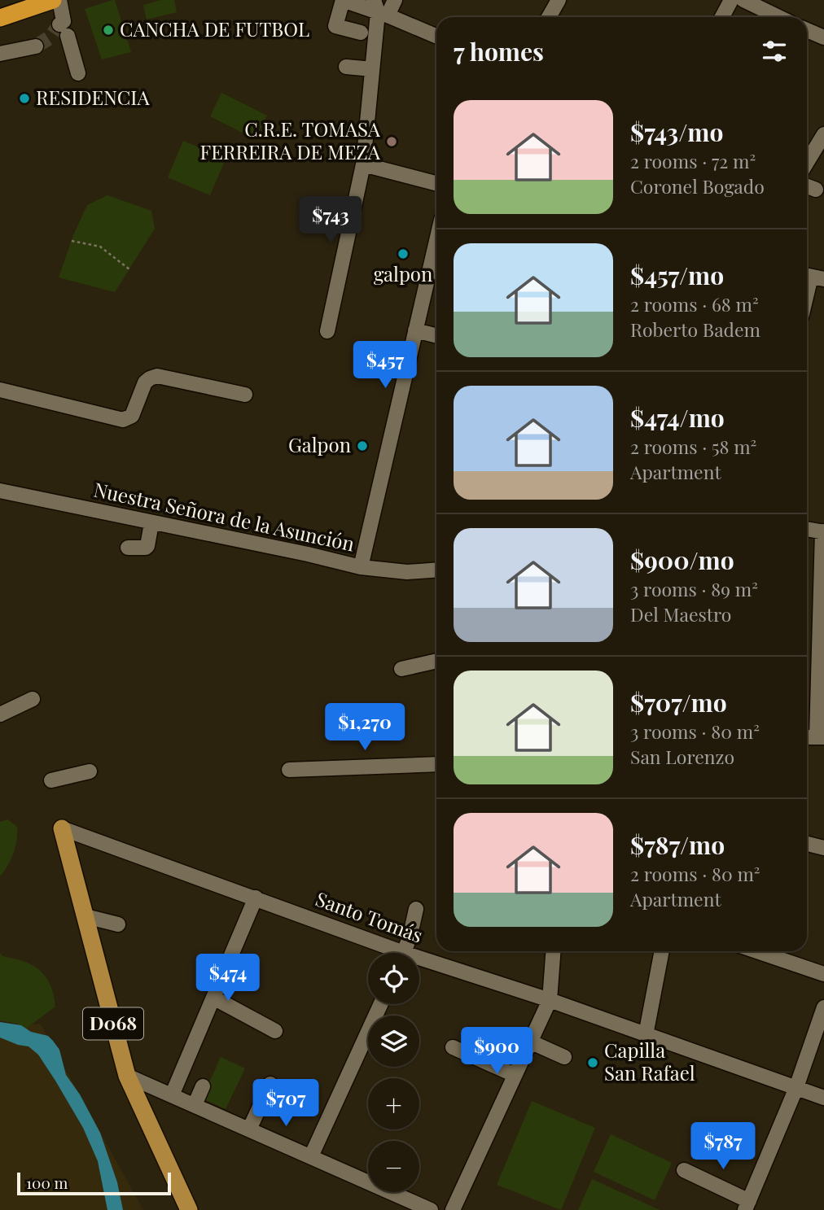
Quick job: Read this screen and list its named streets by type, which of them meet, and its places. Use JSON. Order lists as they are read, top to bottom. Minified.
{"streets":{"main road":["D068"],"street":["Nuestra Señora de la Asunción","Santo Tomás"]},"crossings":[["Santo Tomás","D068"]],"places":["CANCHA DE FUTBOL","RESIDENCIA","C.R.E. TOMASA FERREIRA DE MEZA","galpon","Galpon","Capilla San Rafael"],"scale_bar":"100 m","page":{"heading":"7 homes","list":[{"name":"$743/mo","note":"2 rooms · 72 m² · Coronel Bogado"},{"name":"$457/mo","note":"2 rooms · 68 m² · Roberto Badem"},{"name":"$474/mo","note":"2 rooms · 58 m² · Apartment"},{"name":"$900/mo","note":"3 rooms · 89 m² · Del Maestro"},{"name":"$707/mo","note":"3 rooms · 80 m² · San Lorenzo"},{"name":"$787/mo","note":"2 rooms · 80 m² · Apartment"}],"price":["$743","$457","$1,270","$474","$900","$707","$787"],"map_buttons":["+","−"],"scale":"100 m"}}
